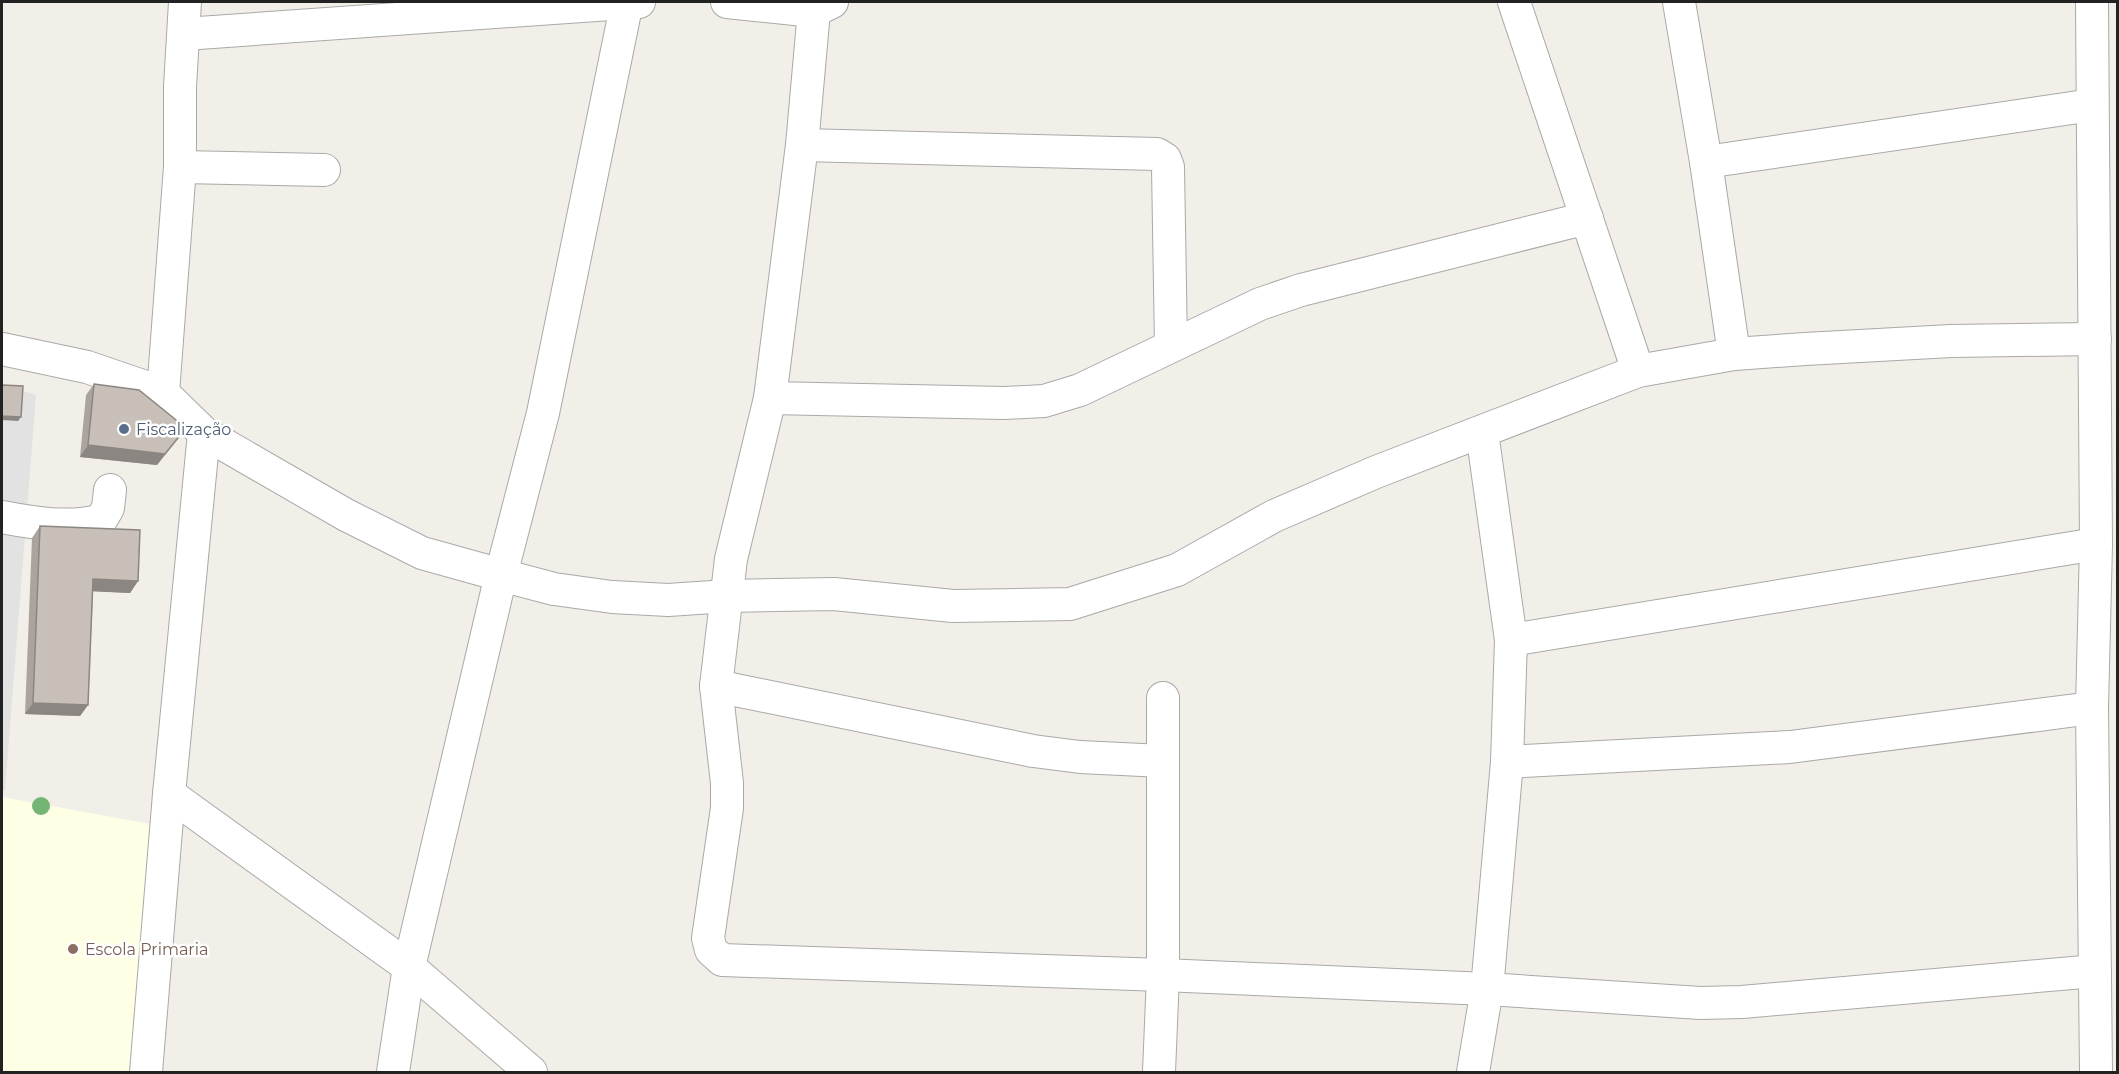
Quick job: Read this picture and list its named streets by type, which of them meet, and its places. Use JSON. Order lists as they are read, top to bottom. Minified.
{"places":["Fiscalização","Escola Primaria"]}
